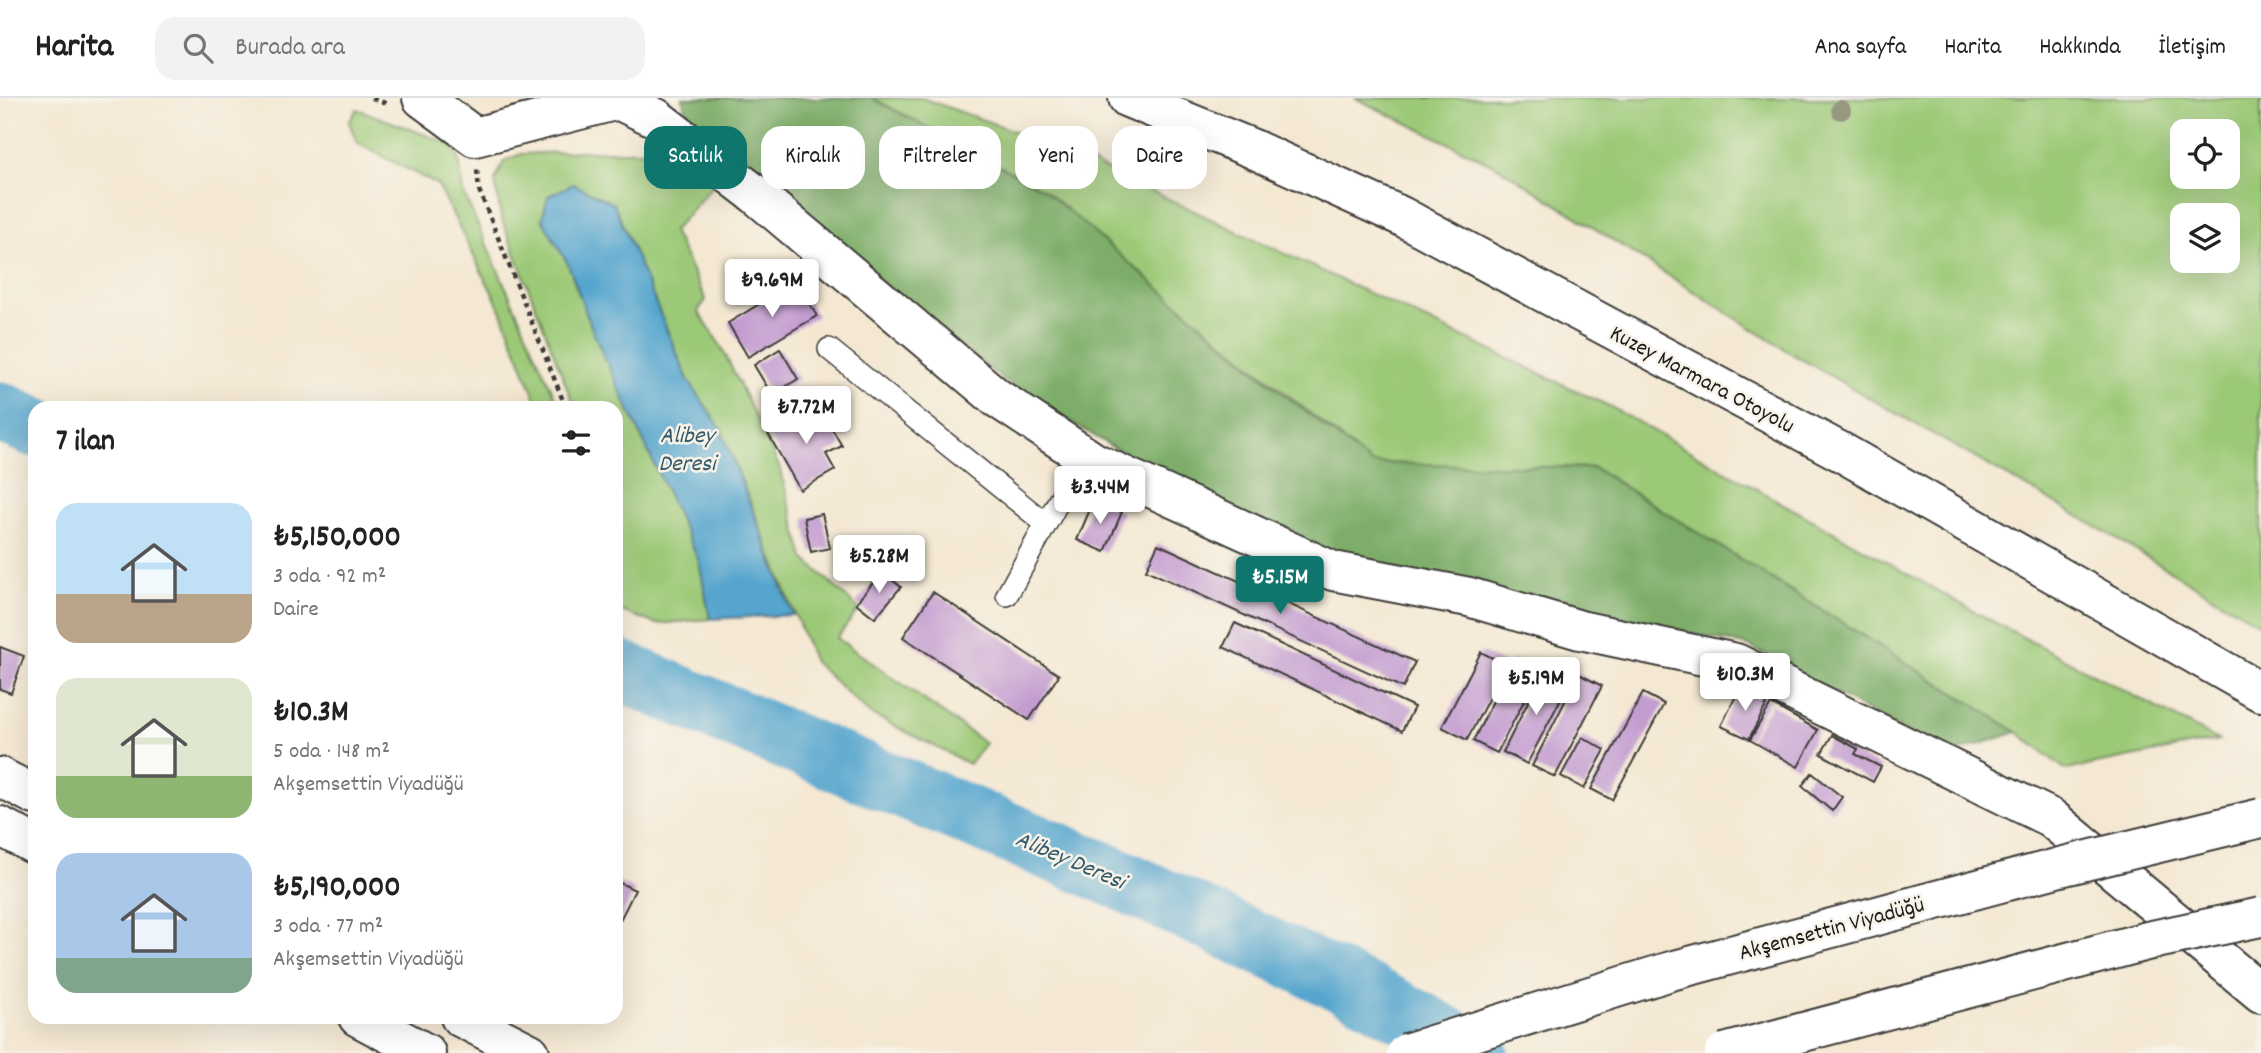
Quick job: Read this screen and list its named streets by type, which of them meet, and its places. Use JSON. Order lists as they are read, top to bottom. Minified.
{"streets":{"main road":["Kuzey Marmara Otoyolu","Akşemsettin Viyadüğü"]},"water":["Alibey Deresi"],"page":{"header":"Harita","search":"Burada ara","nav":["Ana sayfa","Harita","Hakkında","İletişim"],"chip":["Satılık","Kiralık","Filtreler","Yeni","Daire"],"price":["₺9.69M","₺7.72M","₺3.44M","₺5.28M","₺5.15M","₺10.3M","₺5.19M"],"heading":"7 ilan","list":[{"name":"₺5,150,000","note":"3 oda · 92 m² · Daire"},{"name":"₺10.3M","note":"5 oda · 148 m² · Akşemsettin Viyadüğü"},{"name":"₺5,190,000","note":"3 oda · 77 m² · Akşemsettin Viyadüğü"}]}}
